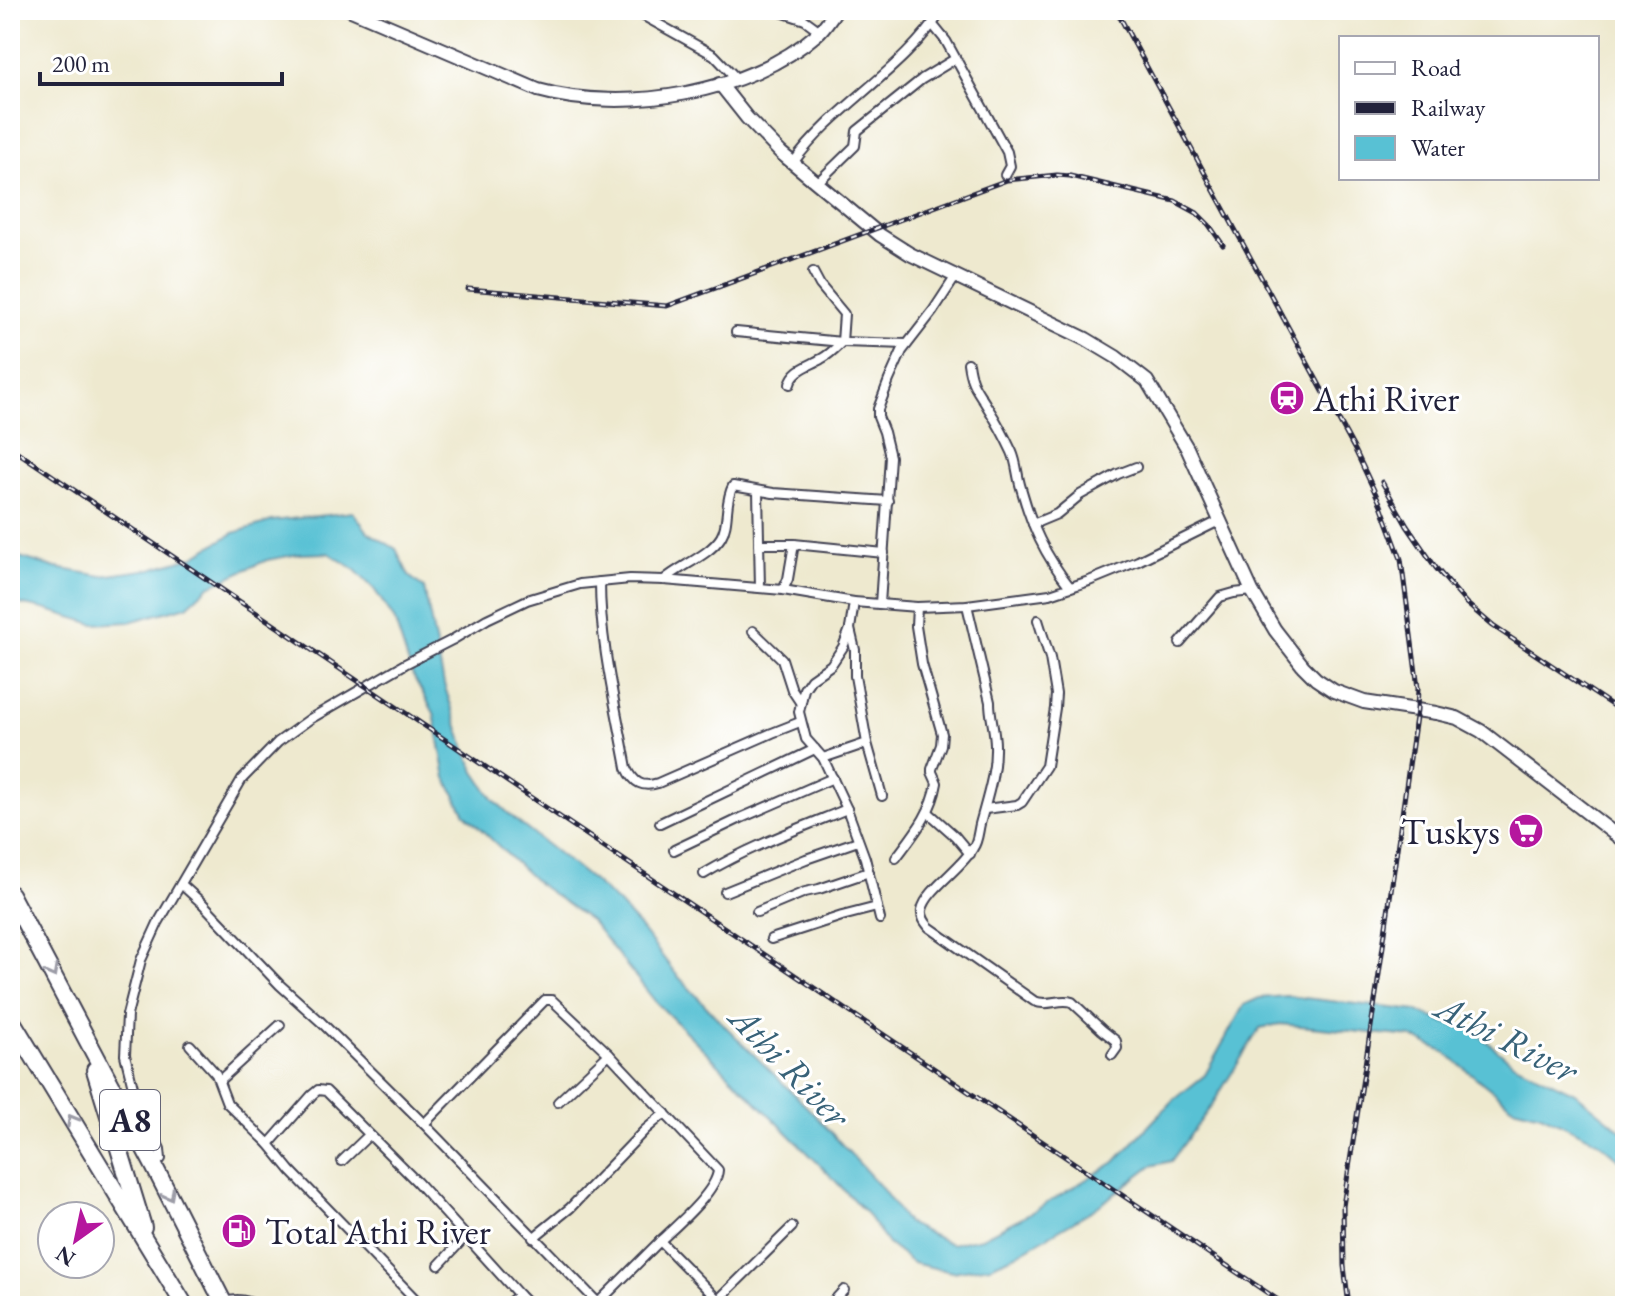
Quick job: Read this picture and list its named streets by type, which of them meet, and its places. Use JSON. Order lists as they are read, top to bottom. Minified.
{"streets":{"highway":["A8"]},"water":["Athi River"],"places":{"station":["Athi River"],"supermarket":["Tuskys"],"fuel station":["Total Athi River"]},"legend":["Road","Railway","Water"],"scale_bar":"200 m","north":"bottom left"}
